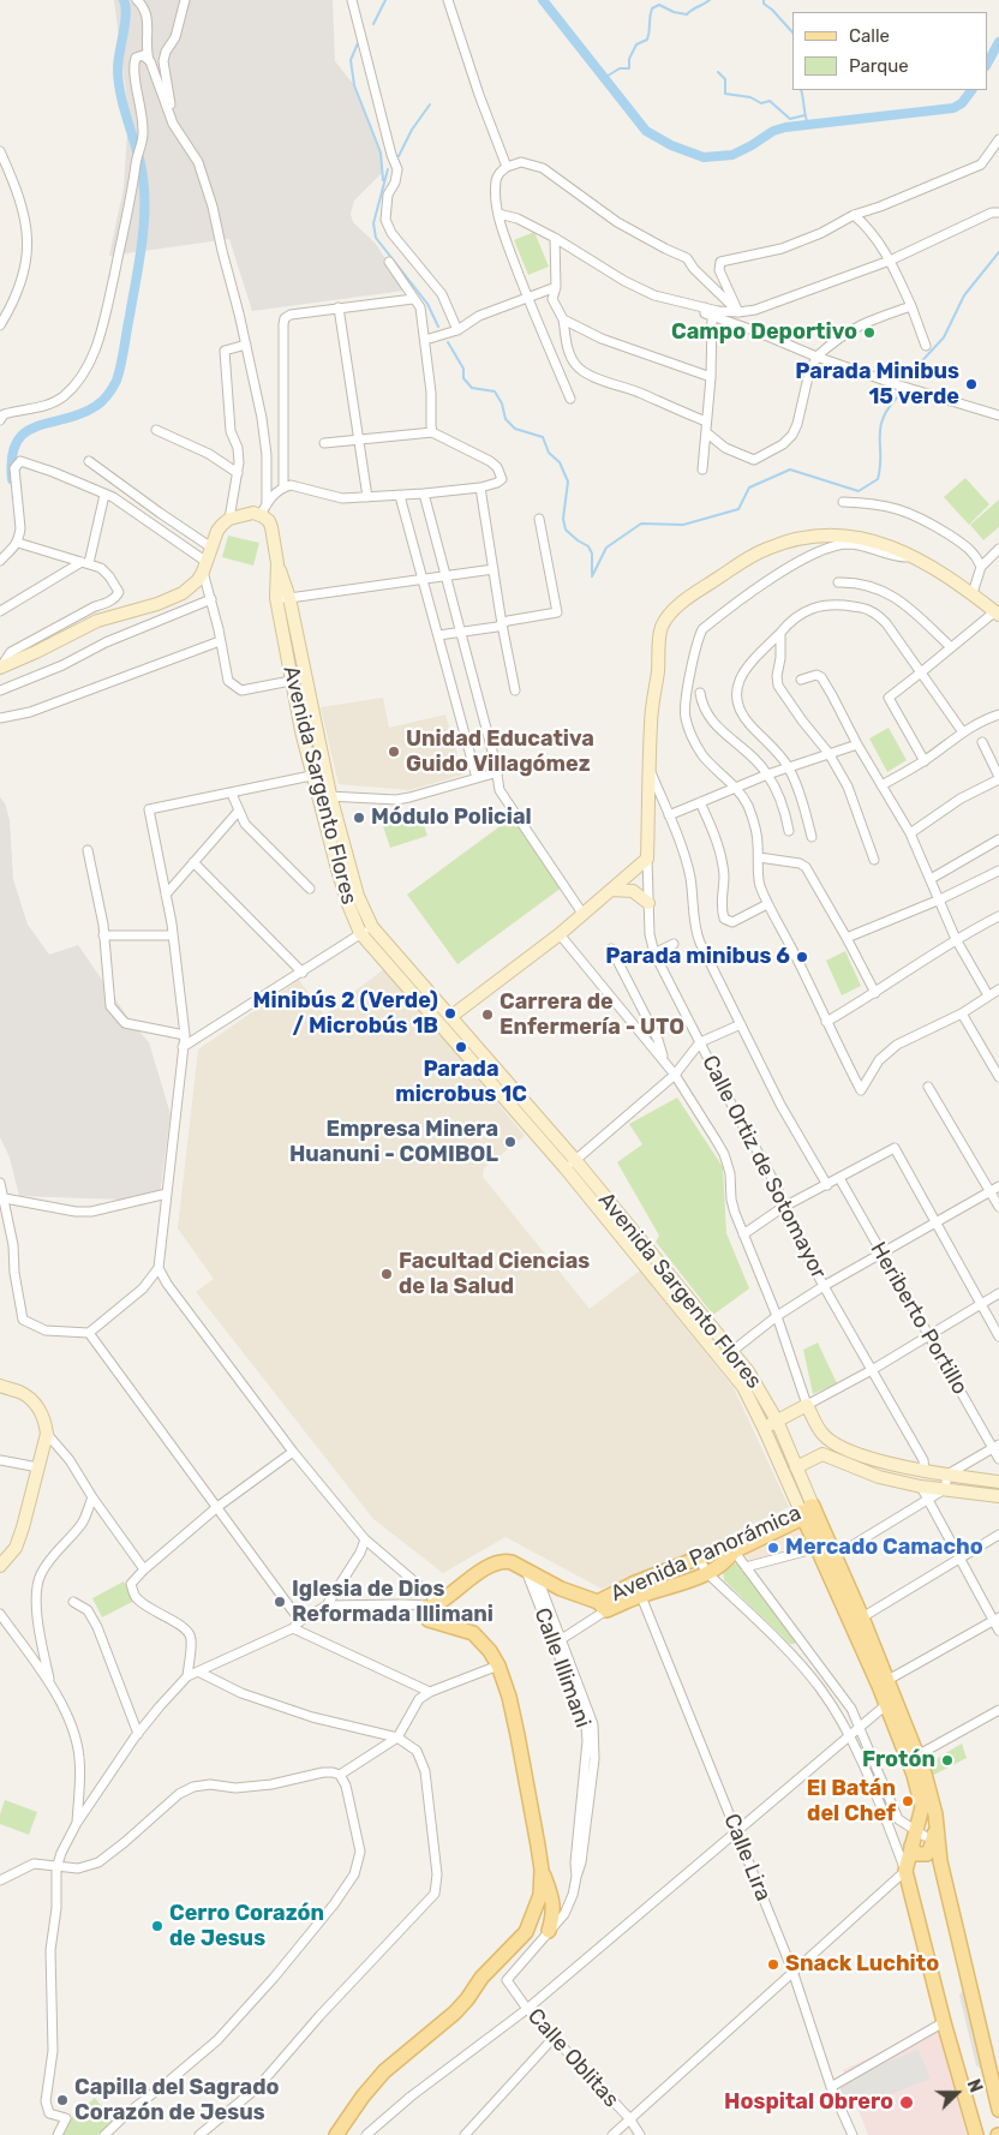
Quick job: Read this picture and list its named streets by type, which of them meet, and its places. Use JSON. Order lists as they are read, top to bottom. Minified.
{"streets":{"main road":["Avenida Sargento Flores","Avenida Panorámica"],"street":["Calle Ortiz de Sotomayor","Heriberto Portillo","Calle Illimani","Calle Lira","Calle Oblitas"]},"crossings":[["Avenida Sargento Flores","Avenida Panorámica"],["Avenida Panorámica","Calle Illimani"],["Avenida Panorámica","Calle Lira"],["Calle Illimani","Calle Oblitas"]],"places":["Campo Deportivo","Parada Minibus 15 verde","Unidad Educativa Guido Villagómez","Módulo Policial","Parada minibus 6","Minibús 2 (Verde) / Microbús 1B","Carrera de Enfermería - UTO","Parada microbus 1C","Empresa Minera Huanuni - COMIBOL","Facultad Ciencias de la Salud","Mercado Camacho","Iglesia de Dios Reformada Illimani","Frotón","El Batán del Chef","Cerro Corazón de Jesus","Snack Luchito","Capilla del Sagrado Corazón de Jesus","Hospital Obrero"],"legend":["Calle","Parque"],"north":"right"}
